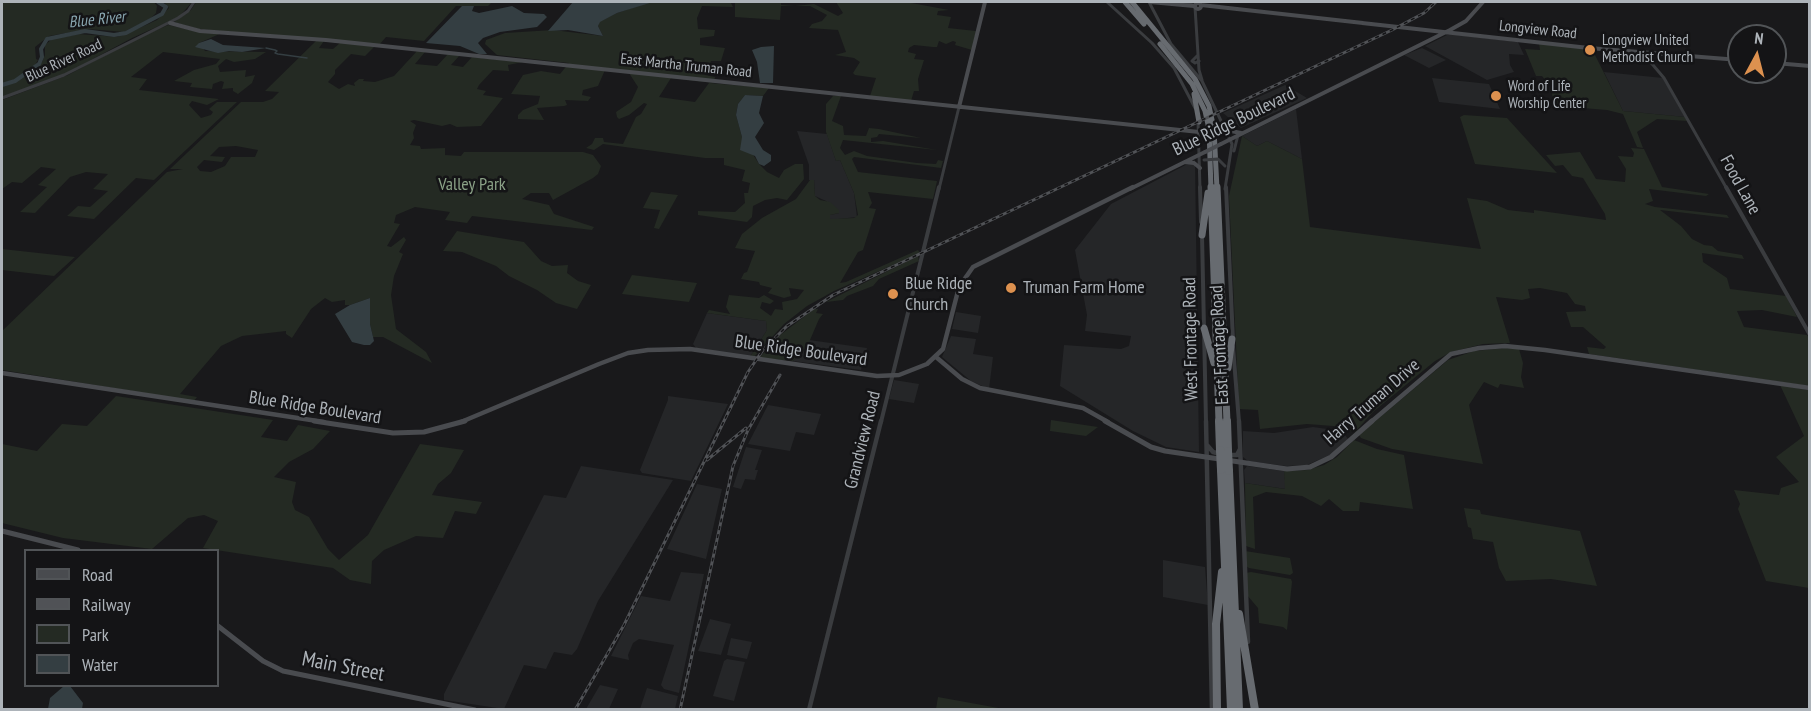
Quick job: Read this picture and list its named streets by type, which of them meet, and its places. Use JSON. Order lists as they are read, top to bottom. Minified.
{"streets":{"main road":["Longview Road","East Martha Truman Road","Blue Ridge Boulevard","Harry Truman Drive","Grandview Road","Main Street"],"street":["Blue River Road","Food Lane","West Frontage Road","East Frontage Road"]},"crossings":[["Longview Road","Blue Ridge Boulevard"],["Longview Road","Food Lane"],["Longview Road","East Frontage Road"],["Blue River Road","East Martha Truman Road"],["East Martha Truman Road","West Frontage Road"],["East Martha Truman Road","Grandview Road"],["Blue Ridge Boulevard","West Frontage Road"],["Blue Ridge Boulevard","East Frontage Road"],["Blue Ridge Boulevard","Harry Truman Drive"],["Blue Ridge Boulevard","Grandview Road"],["West Frontage Road","Harry Truman Drive"],["East Frontage Road","Harry Truman Drive"]],"water":["Blue River"],"parks":["Valley Park"],"places":["Longview United Methodist Church","Word of Life Worship Center","Truman Farm Home","Blue Ridge Church"],"legend":["Road","Railway","Park","Water"],"north":"top"}
